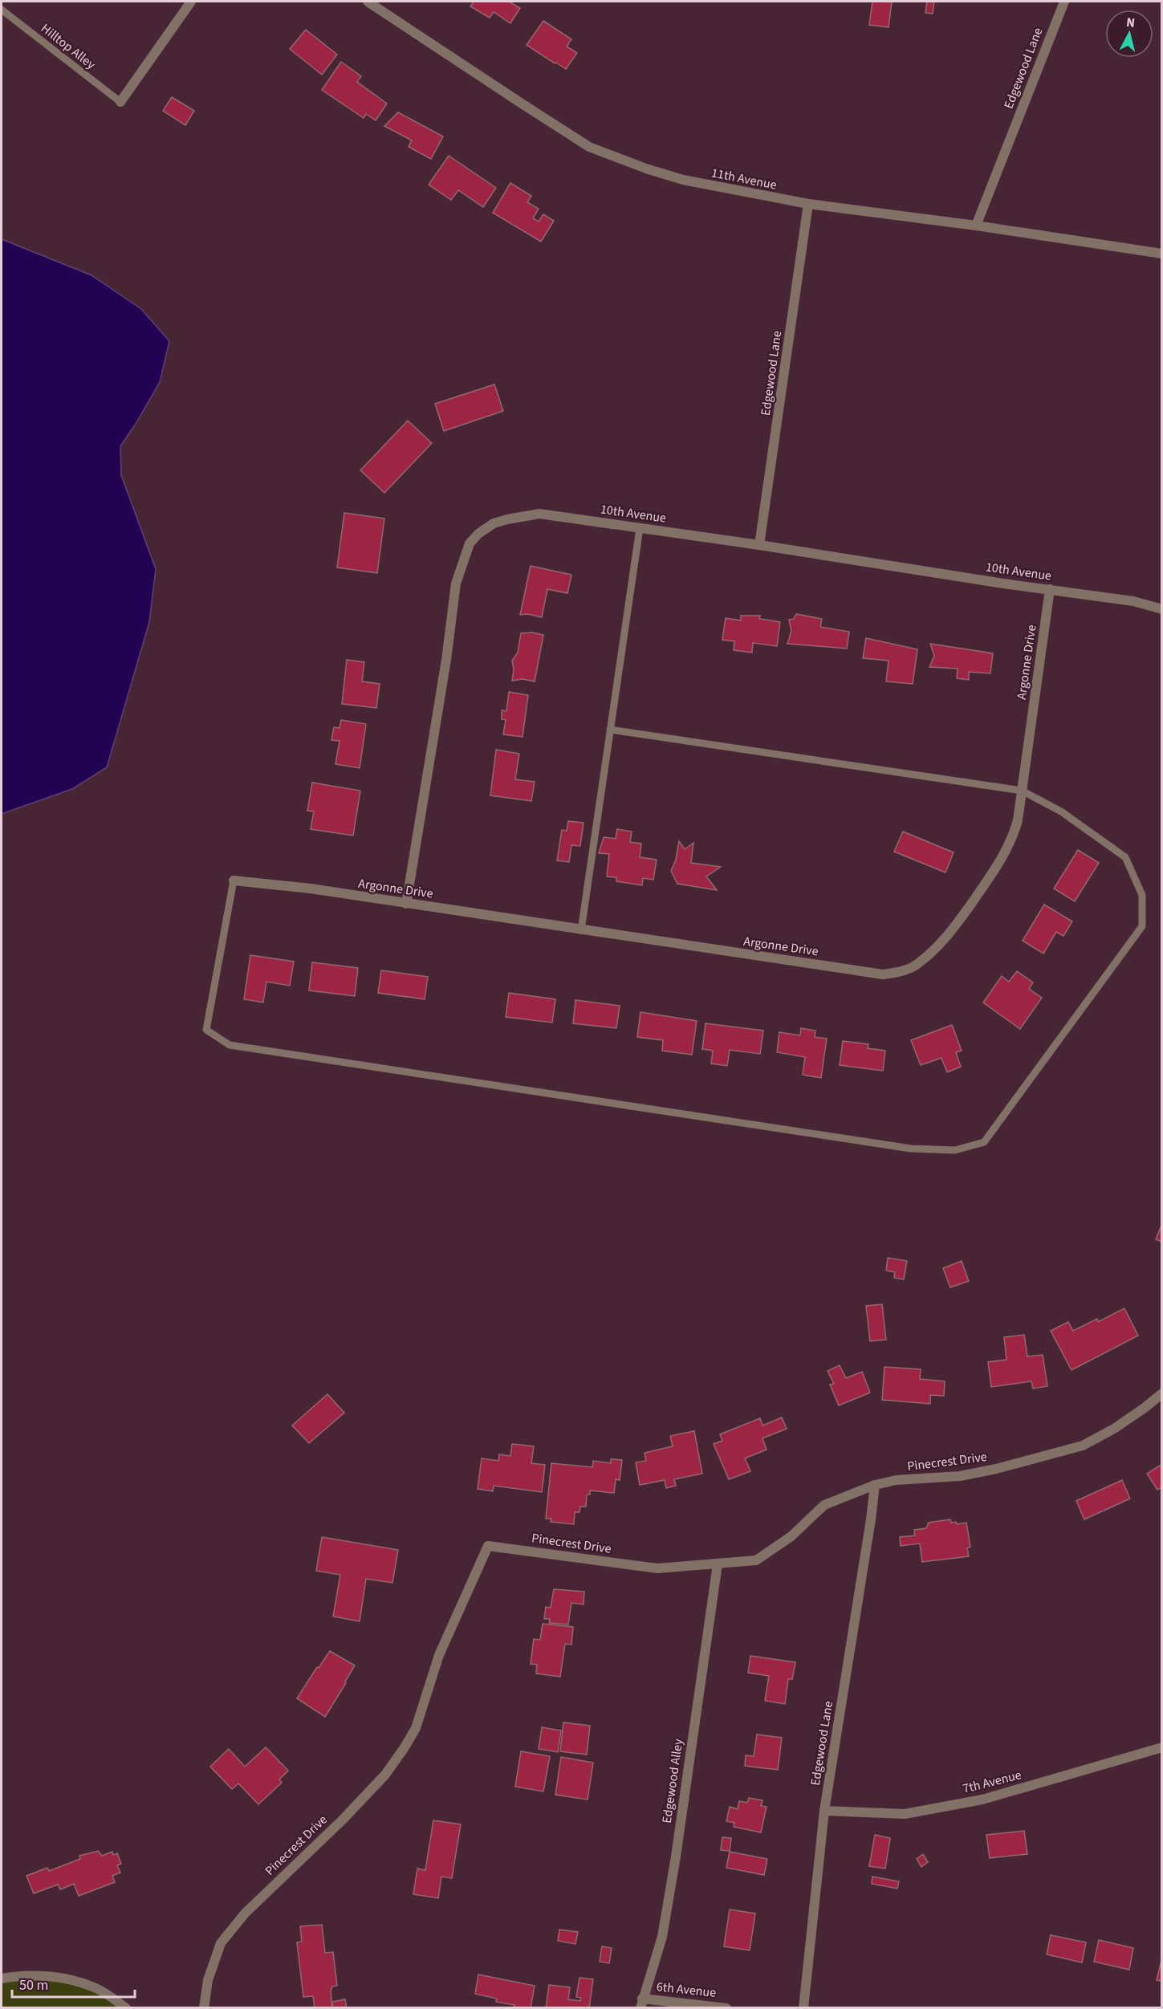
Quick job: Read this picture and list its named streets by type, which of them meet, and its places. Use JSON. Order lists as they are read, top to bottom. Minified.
{"streets":{"street":["Edgewood Lane","11th Avenue","10th Avenue","Argonne Drive","Pinecrest Drive","Edgewood Alley","7th Avenue","6th Avenue"],"lane":["Hilltop Alley"]},"crossings":[["Edgewood Lane","11th Avenue"],["Edgewood Lane","10th Avenue"],["Edgewood Lane","Pinecrest Drive"],["Edgewood Lane","7th Avenue"],["10th Avenue","Argonne Drive"],["Pinecrest Drive","Edgewood Alley"],["Edgewood Alley","6th Avenue"]],"scale_bar":"50 m","north":"top"}
